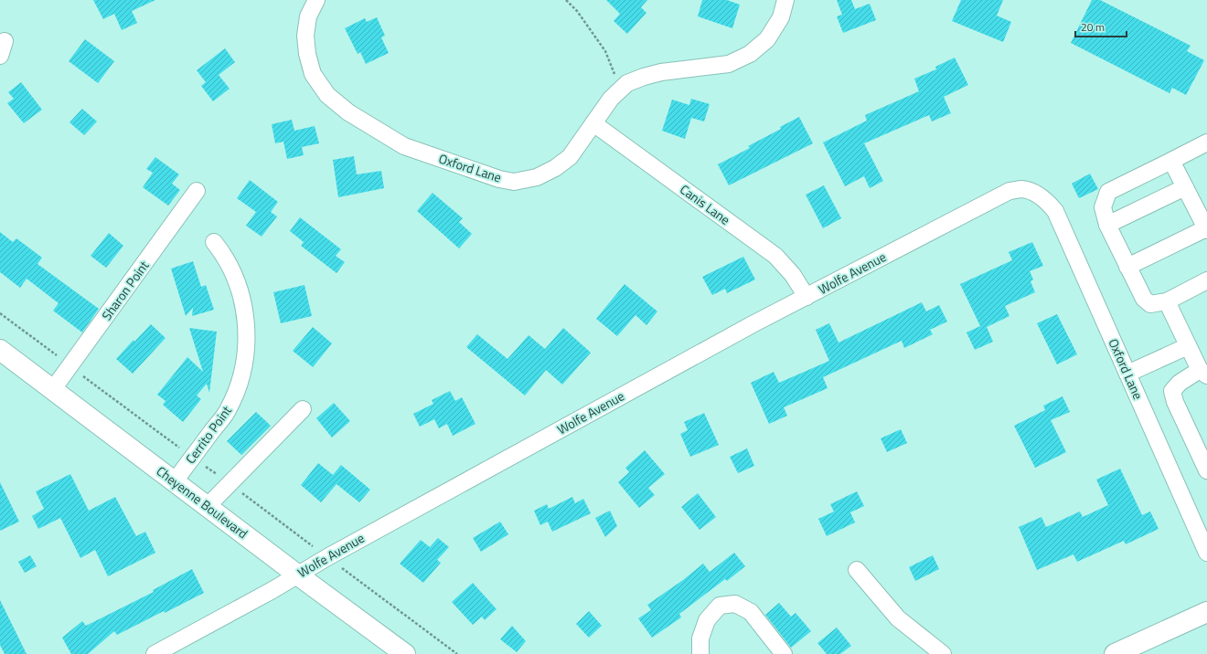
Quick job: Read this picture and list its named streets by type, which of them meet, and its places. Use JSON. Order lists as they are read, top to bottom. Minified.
{"streets":{"main road":["Cheyenne Boulevard"],"street":["Oxford Lane","Canis Lane","Wolfe Avenue","Sharon Point","Cerrito Point"]},"crossings":[["Oxford Lane","Canis Lane"],["Oxford Lane","Wolfe Avenue"],["Canis Lane","Wolfe Avenue"],["Wolfe Avenue","Cheyenne Boulevard"],["Sharon Point","Cheyenne Boulevard"],["Cerrito Point","Cheyenne Boulevard"]],"scale_bar":"20 m"}
